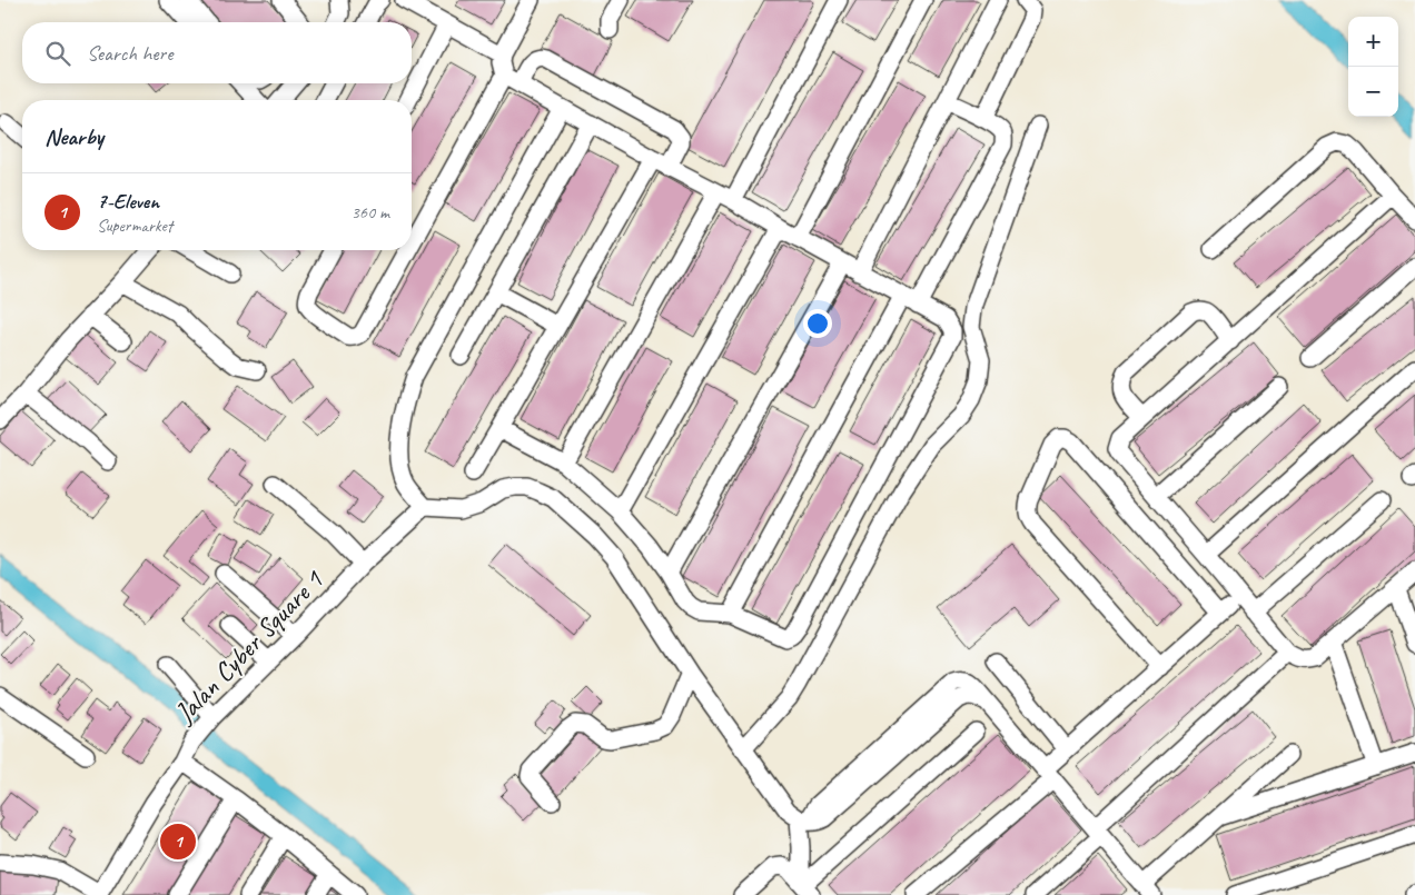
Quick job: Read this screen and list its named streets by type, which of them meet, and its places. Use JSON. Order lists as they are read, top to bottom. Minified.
{"streets":{"street":["Jalan Cyber Square 1"]},"page":{"map_buttons":["+","−"],"search":"Search here","heading":"Nearby","list":[{"mark":"1","name":"7-Eleven","note":"Supermarket","value":"360 m"}],"pins":"1"}}
